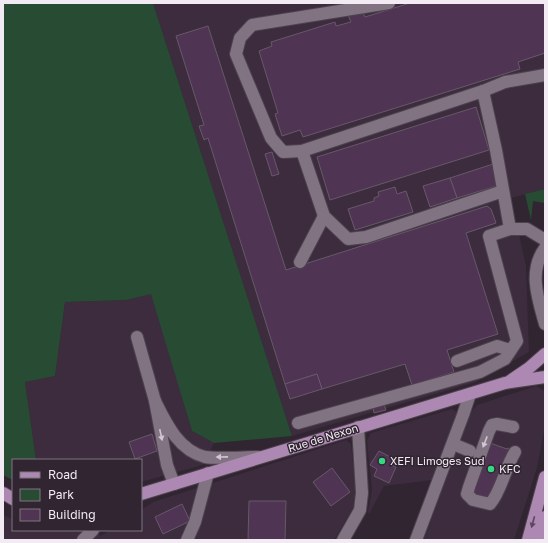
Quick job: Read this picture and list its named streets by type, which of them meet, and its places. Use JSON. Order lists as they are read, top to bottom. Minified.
{"streets":{"main road":["Rue de Nexon"]},"places":["XEFI Limoges Sud","KFC"],"legend":["Road","Park","Building"]}
